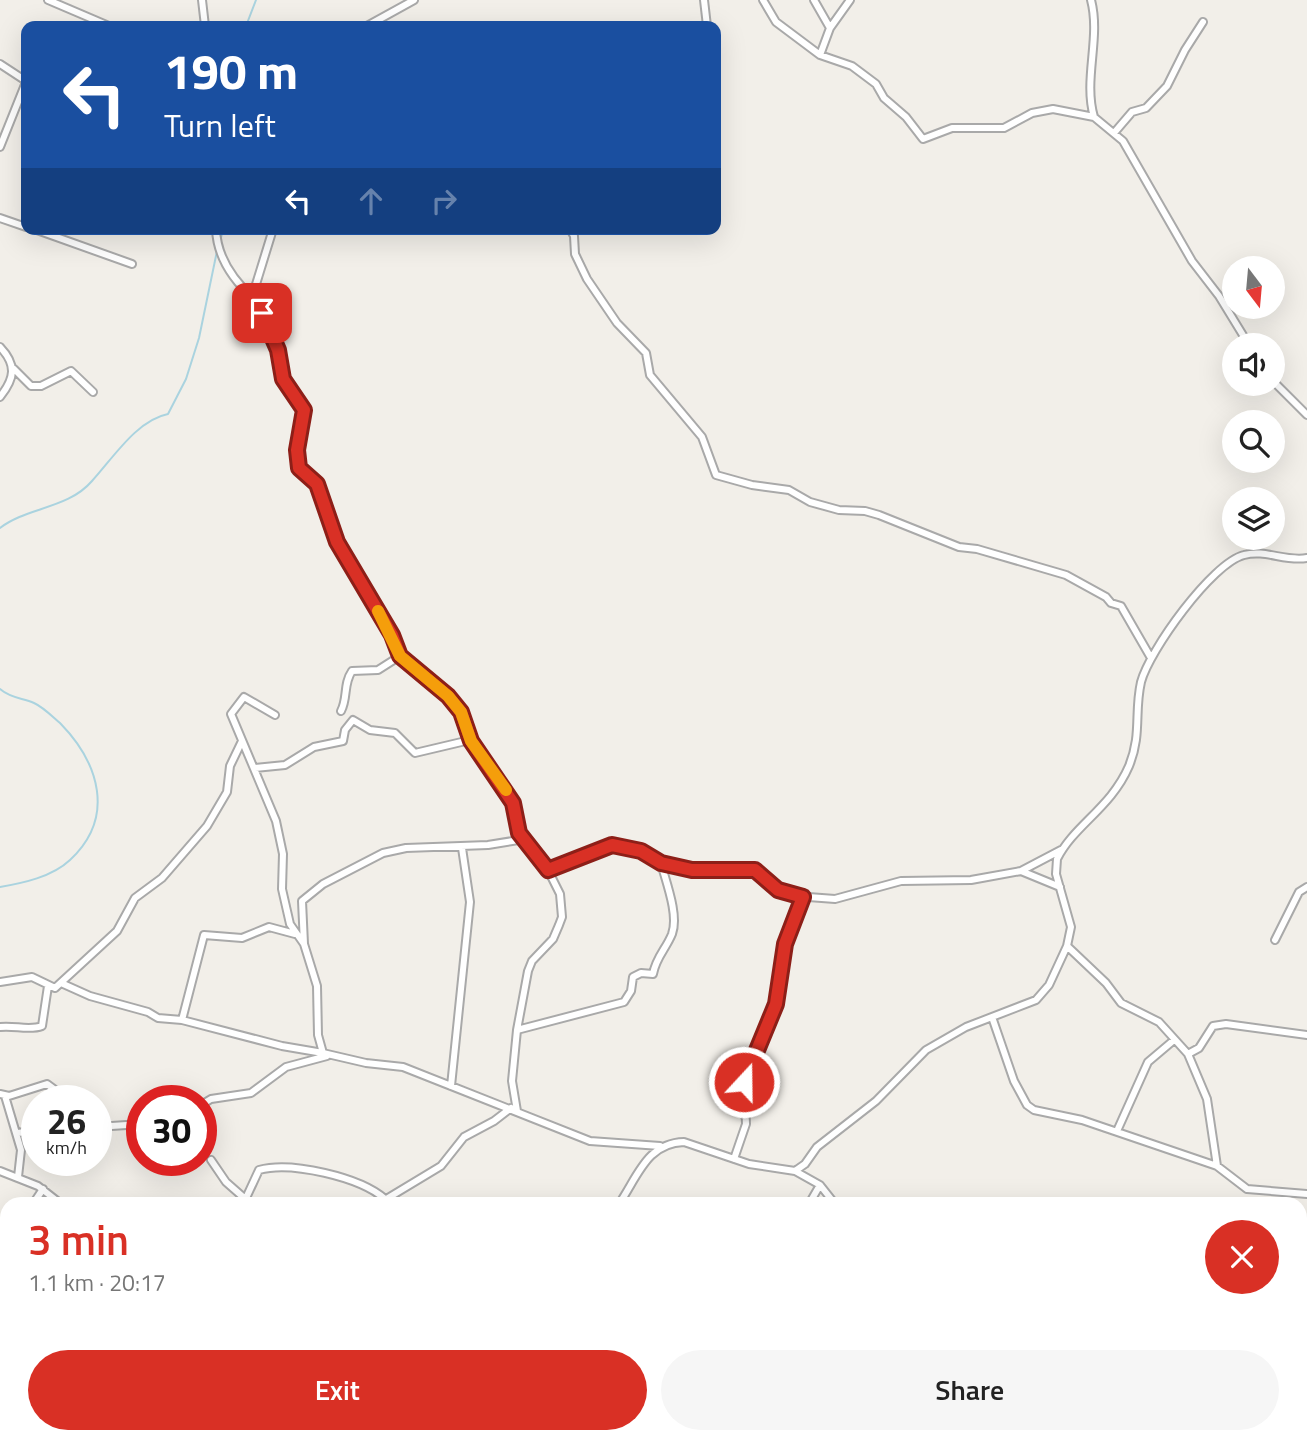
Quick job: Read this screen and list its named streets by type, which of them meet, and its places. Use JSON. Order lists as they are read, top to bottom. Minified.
{"north":"bottom","page":{"turn":["190 m","Turn left"],"speed":"26 km/h","limit":"30","heading":["3 min","1.1 km · 20:17"],"buttons":["Exit","Share"]}}
